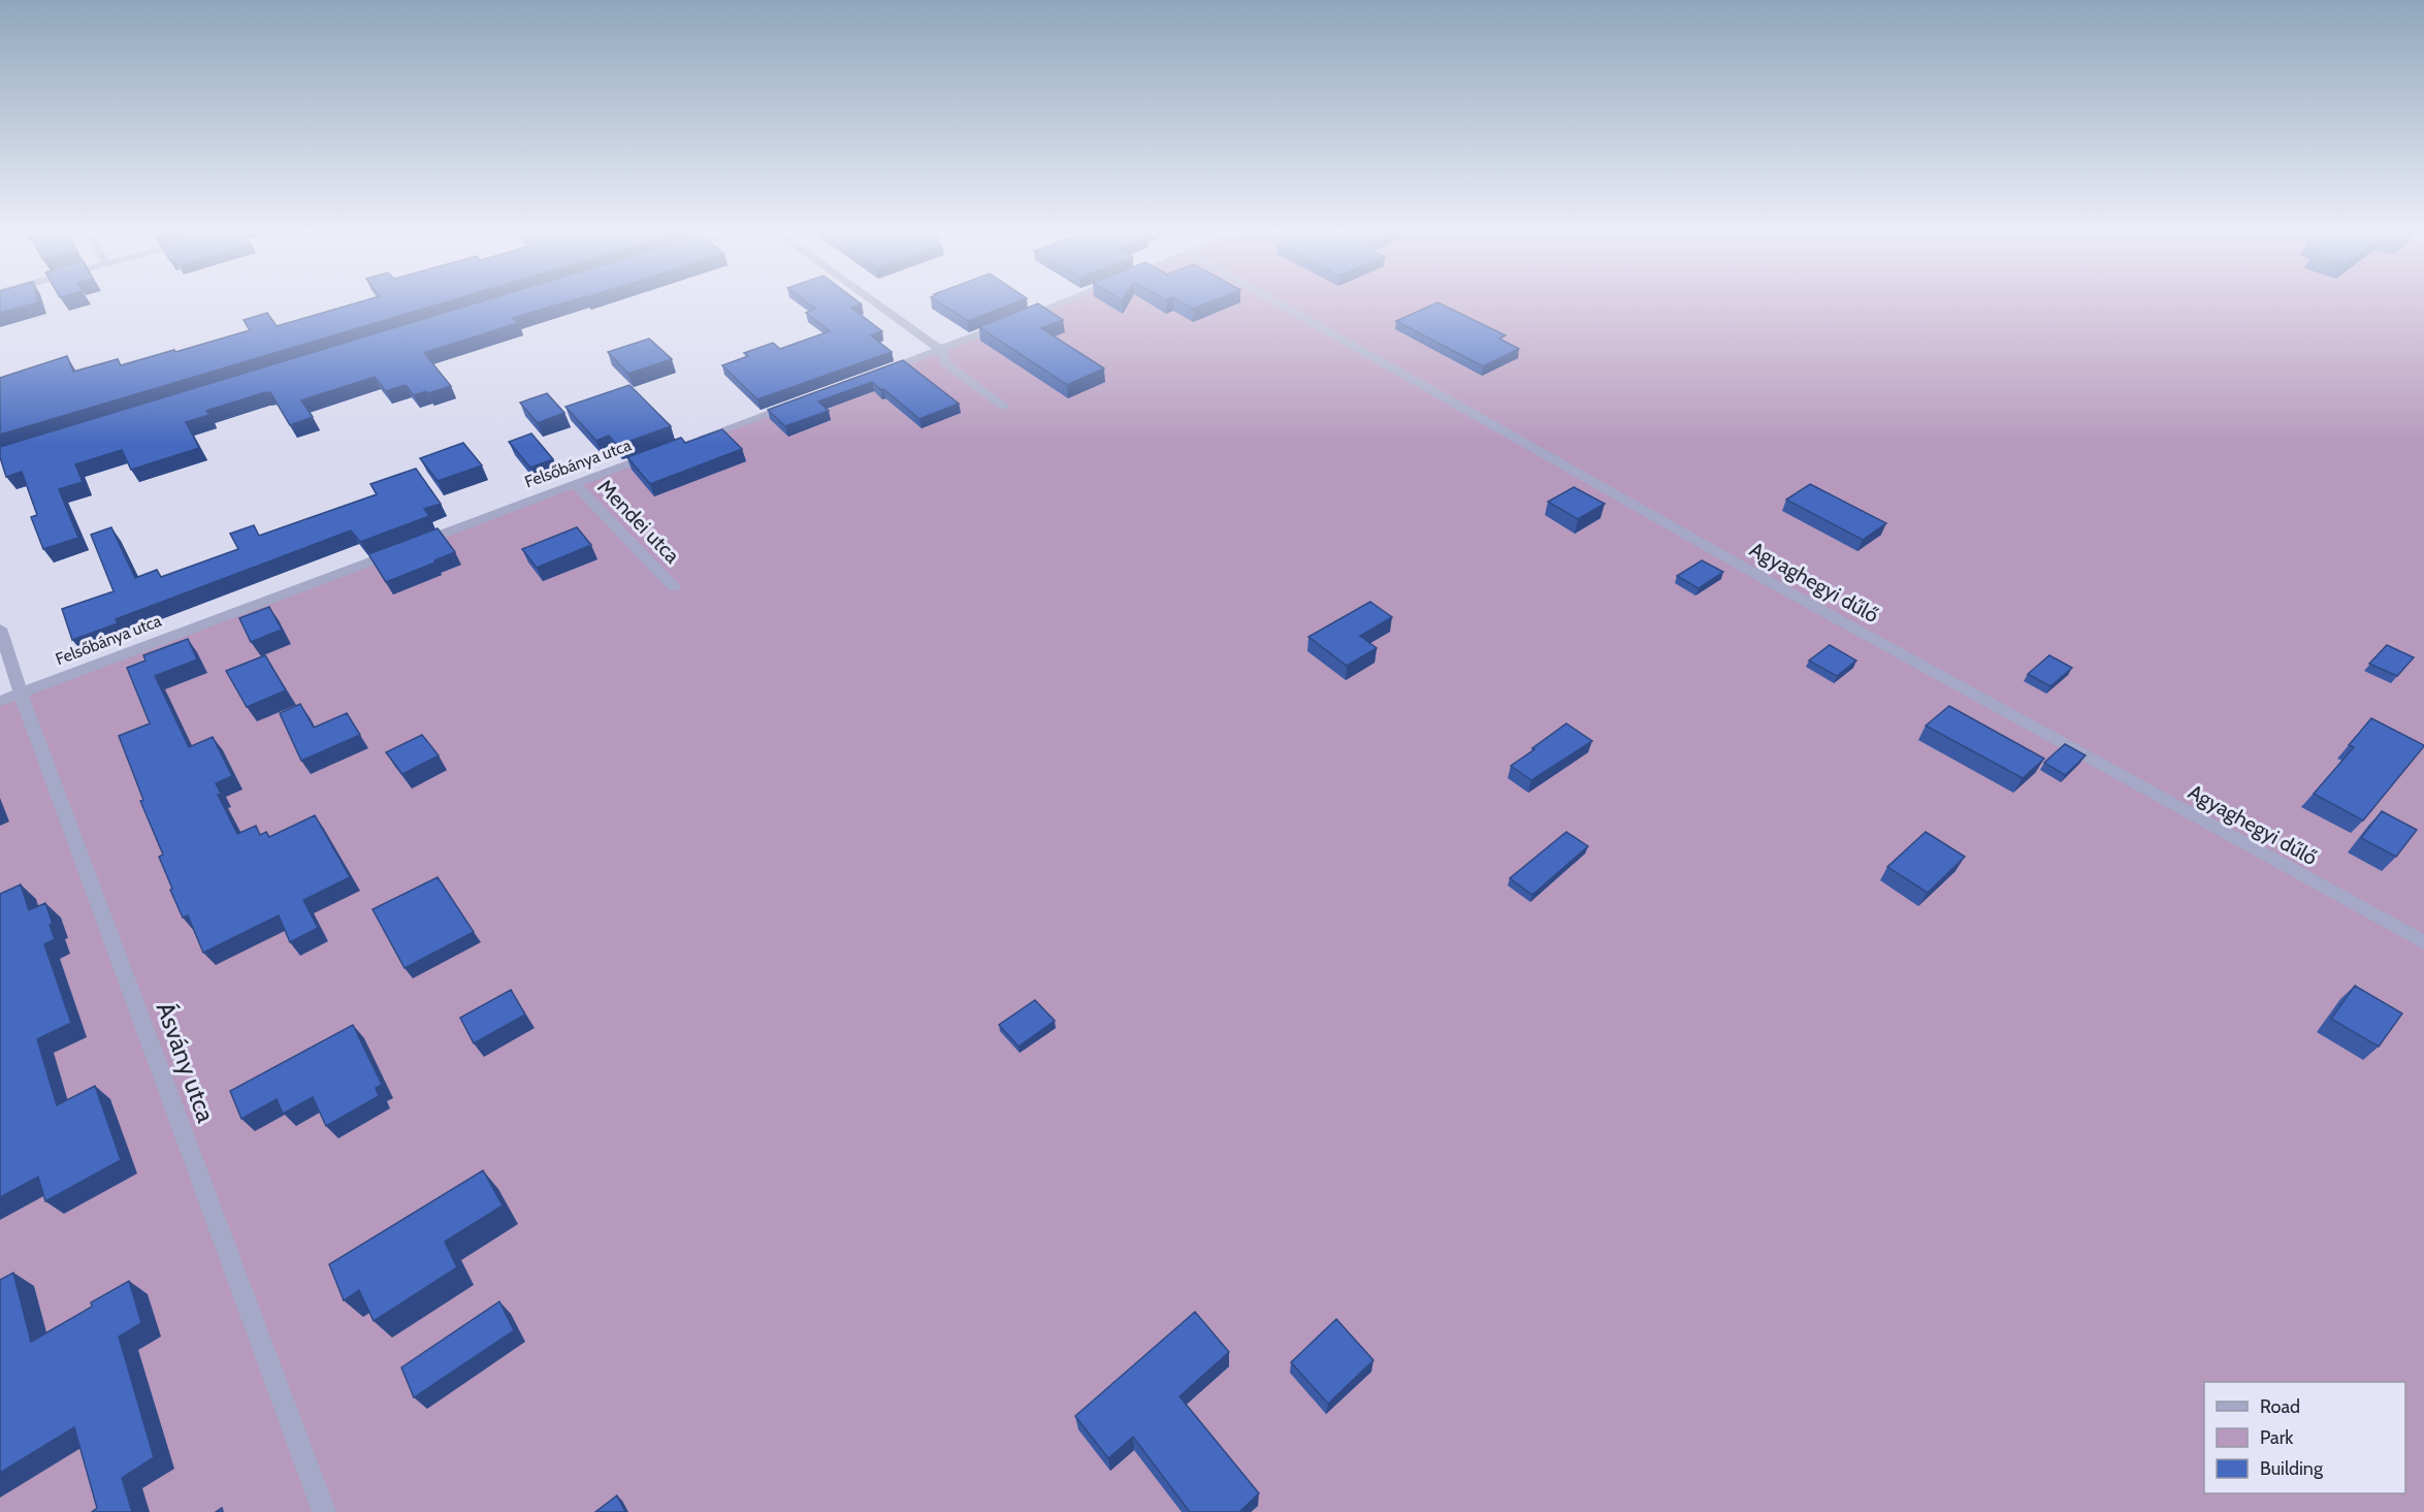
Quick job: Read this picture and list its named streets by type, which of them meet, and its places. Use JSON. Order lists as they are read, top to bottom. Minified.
{"streets":{"street":["Felsőbánya utca","Mendei utca","Agyaghegyi dűlő","Ásvány utca"]},"crossings":[["Felsőbánya utca","Mendei utca"],["Felsőbánya utca","Ásvány utca"]],"legend":["Road","Park","Building"]}
